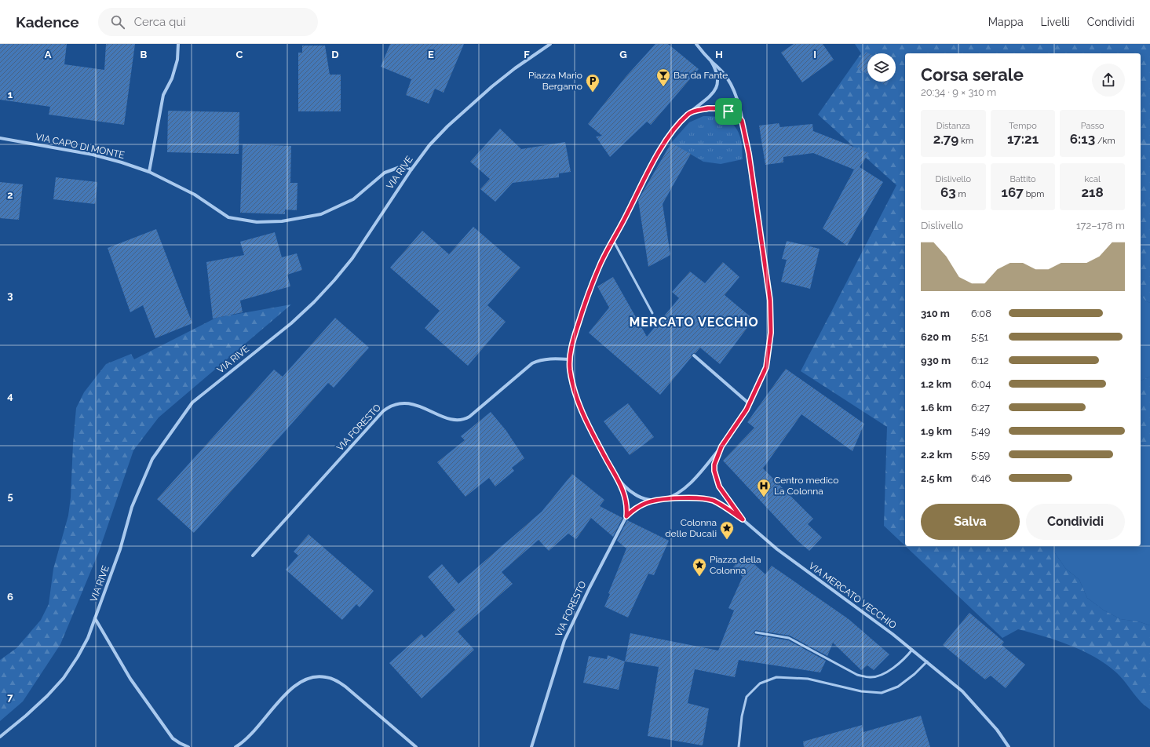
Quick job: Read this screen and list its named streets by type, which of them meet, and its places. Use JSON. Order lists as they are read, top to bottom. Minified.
{"streets":{"street":["VIA CAPO DI MONTE","VIA RIVE","VIA FORESTO","VIA MERCATO VECCHIO"]},"crossings":[["VIA CAPO DI MONTE","VIA RIVE"]],"districts":["MERCATO VECCHIO"],"places":{"bar":["Bar da Fante"],"parking":["Piazza Mario Bergamo"],"hospital":["Centro medico La Colonna"],"place":["Colonna delle Ducali","Piazza della Colonna"]},"page":{"header":"Kadence","search":"Cerca qui","nav":["Mappa","Livelli","Condividi"],"heading":["Corsa serale","20:34 · 9 × 310 m"],"stats":[["Distanza","2.79 km"],["Tempo","17:21"],["Passo","6:13 /km"],["Dislivello","63 m"],["Battito","167 bpm"],["kcal","218"]],"chart":["Dislivello","172–178 m"],"list":[{"name":"310 m","note":"6:08"},{"name":"620 m","note":"5:51"},{"name":"930 m","note":"6:12"},{"name":"1.2 km","note":"6:04"},{"name":"1.6 km","note":"6:27"},{"name":"1.9 km","note":"5:49"},{"name":"2.2 km","note":"5:59"},{"name":"2.5 km","note":"6:46"}],"buttons":["Salva","Condividi"]},"grid":{"columns":["A","B","C","D","E","F","G","H","I"],"rows":["1","2","3","4","5","6","7"]}}
